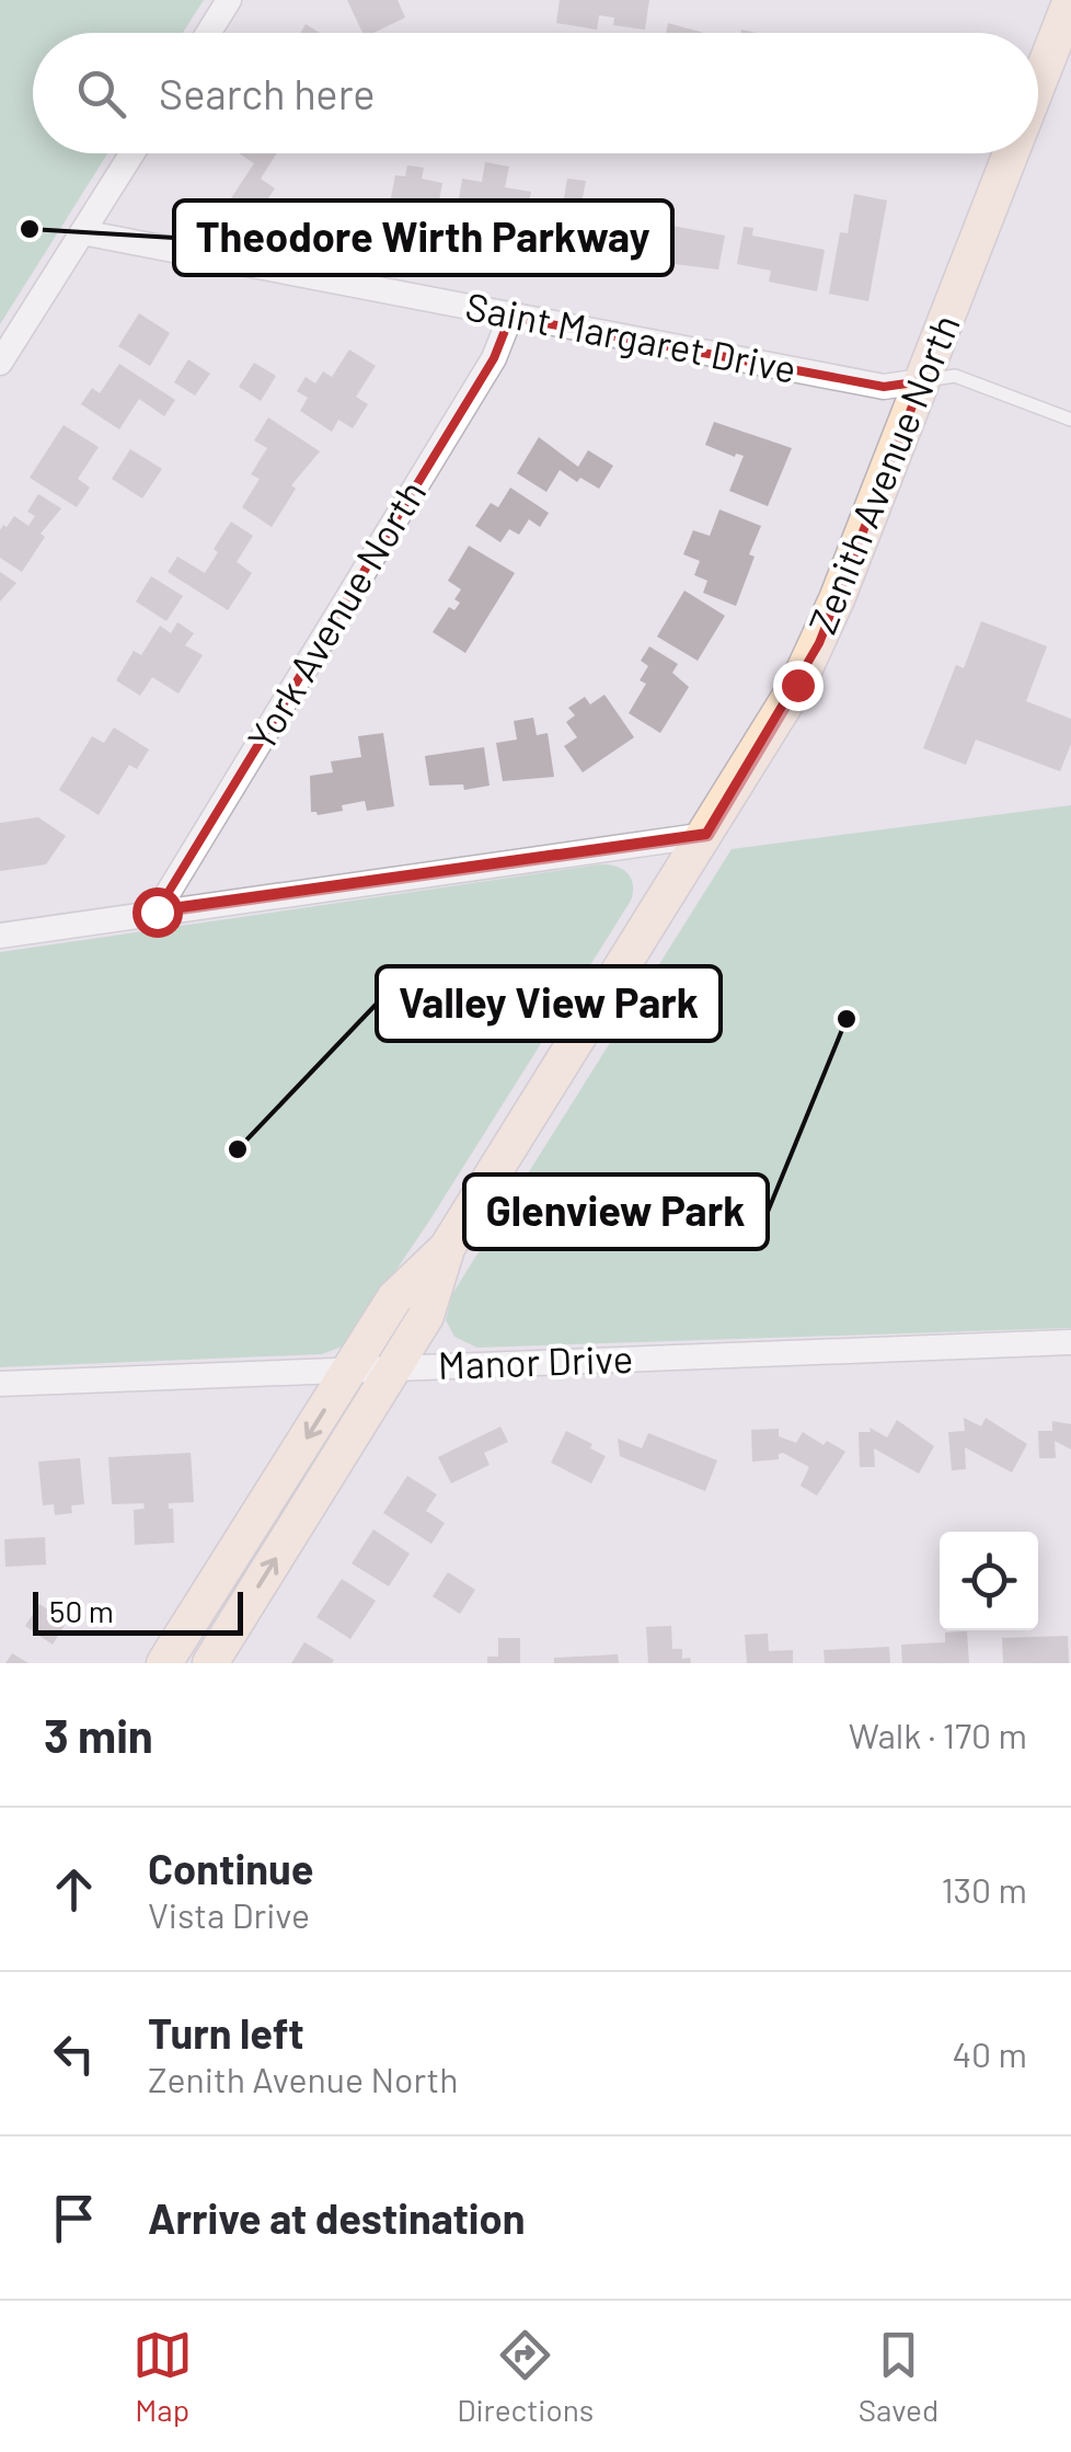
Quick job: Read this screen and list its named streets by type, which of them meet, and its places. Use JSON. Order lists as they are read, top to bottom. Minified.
{"streets":{"street":["Saint Margaret Drive","Zenith Avenue North","York Avenue North","Manor Drive"]},"crossings":[["Saint Margaret Drive","Zenith Avenue North"],["Saint Margaret Drive","York Avenue North"],["Zenith Avenue North","Manor Drive"]],"places":["Theodore Wirth Parkway","Glenview Park","Valley View Park"],"scale_bar":"50 m","page":{"search":"Search here","scale":"50 m","heading":["3 min","Walk · 170 m"],"list":[["Continue","Vista Drive","130 m"],["Turn left","Zenith Avenue North","40 m"],"Arrive at destination"],"nav":["Map","Directions","Saved"]}}
